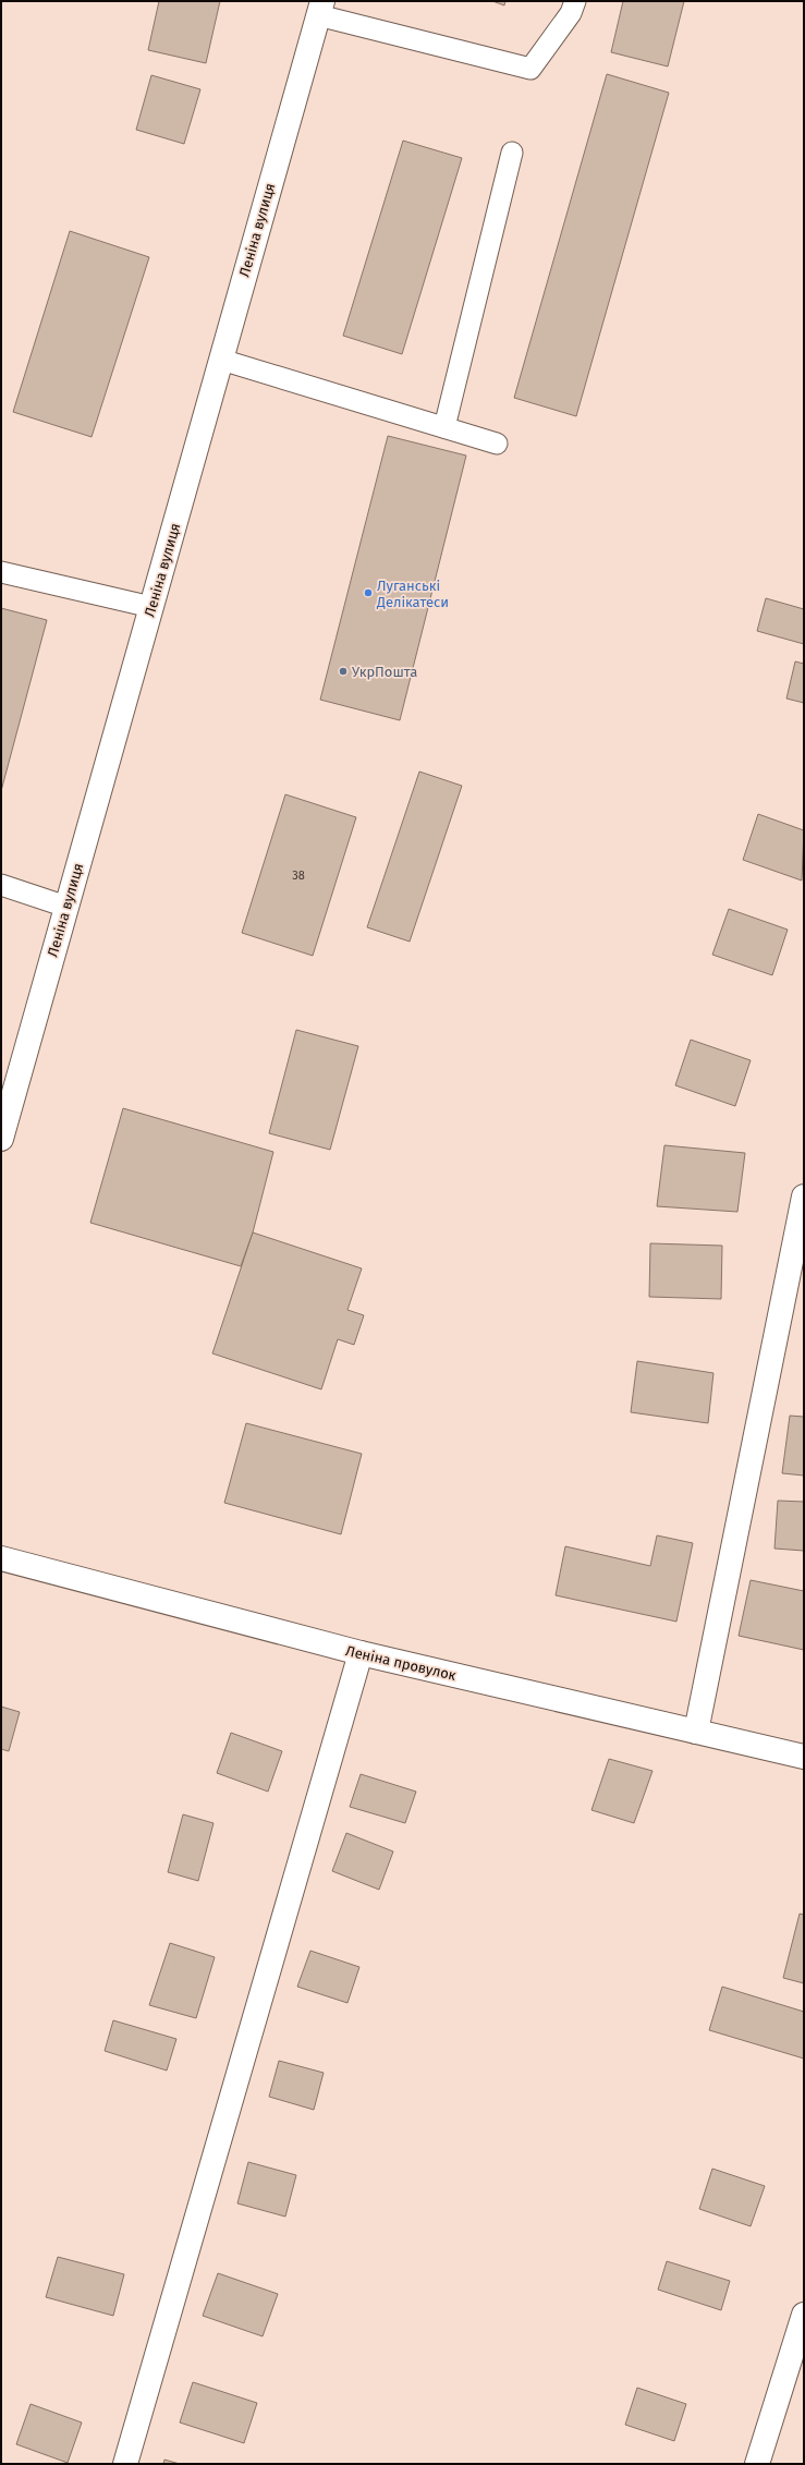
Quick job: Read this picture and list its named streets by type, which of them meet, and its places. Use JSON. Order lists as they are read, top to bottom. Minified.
{"streets":{"street":["Леніна вулиця","Леніна провулок"]},"places":["Луганські Делікатеси","УкрПошта"],"house_numbers":["38"]}
